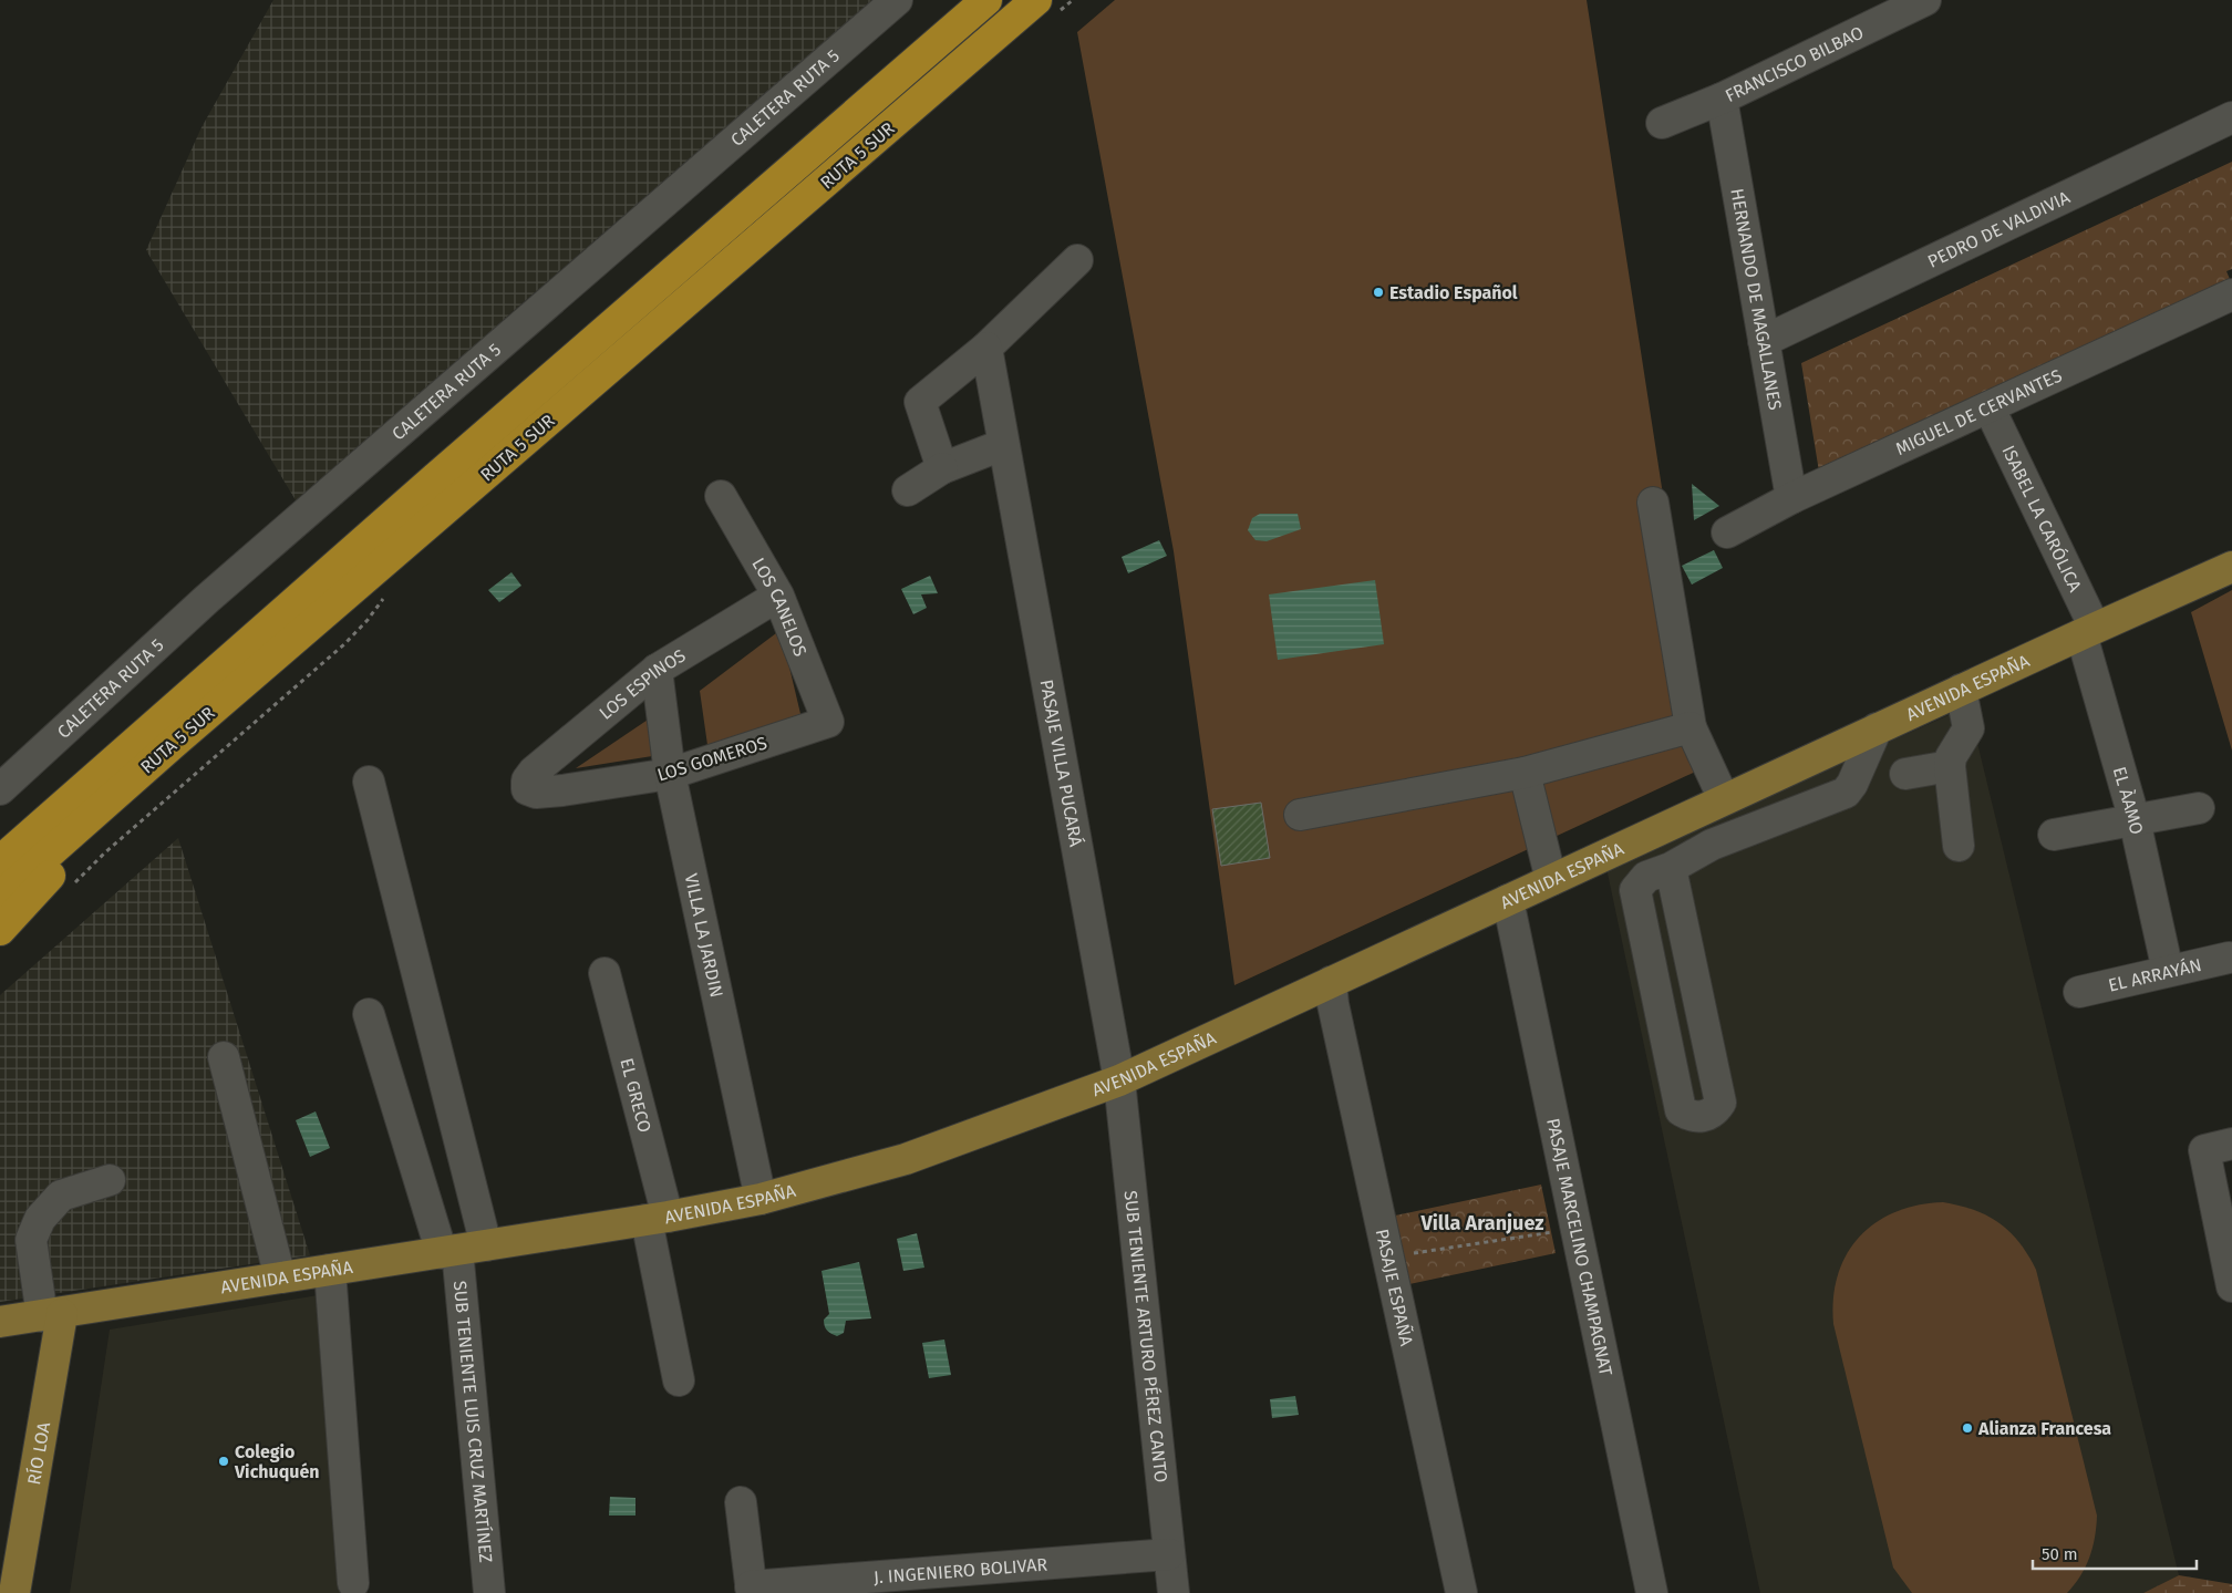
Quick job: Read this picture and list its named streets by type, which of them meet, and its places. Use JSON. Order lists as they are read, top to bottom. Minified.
{"streets":{"highway":["RUTA 5 SUR"],"main road":["AVENIDA ESPAÑA","RÍO LOA"],"street":["FRANCISCO BILBAO","CALETERA RUTA 5","PEDRO DE VALDIVIA","HERNANDO DE MAGALLANES","MIGUEL DE CERVANTES","ISABEL LA CARÓLICA","LOS CANELOS","LOS ESPINOS","LOS GOMEROS","PASAJE VILLA PUCARÁ","EL ÀAMO","VILLA LA JARDIN","EL ARRAYÁN","EL GRECO","PASAJE MARCELINO CHAMPAGNAT","PASAJE ESPAÑA","SUB TENIENTE ARTURO PÉREZ CANTO","SUB TENIENTE LUIS CRUZ MARTÍNEZ","J. INGENIERO BOLIVAR"]},"crossings":[["FRANCISCO BILBAO","HERNANDO DE MAGALLANES"],["PEDRO DE VALDIVIA","HERNANDO DE MAGALLANES"],["HERNANDO DE MAGALLANES","MIGUEL DE CERVANTES"],["MIGUEL DE CERVANTES","ISABEL LA CARÓLICA"],["ISABEL LA CARÓLICA","AVENIDA ESPAÑA"],["ISABEL LA CARÓLICA","EL ÀAMO"],["LOS CANELOS","LOS ESPINOS"],["LOS CANELOS","LOS GOMEROS"],["LOS ESPINOS","LOS GOMEROS"],["LOS ESPINOS","VILLA LA JARDIN"],["AVENIDA ESPAÑA","PASAJE VILLA PUCARÁ"],["AVENIDA ESPAÑA","EL ÀAMO"],["AVENIDA ESPAÑA","VILLA LA JARDIN"],["AVENIDA ESPAÑA","EL GRECO"],["AVENIDA ESPAÑA","PASAJE MARCELINO CHAMPAGNAT"],["AVENIDA ESPAÑA","PASAJE ESPAÑA"],["AVENIDA ESPAÑA","SUB TENIENTE ARTURO PÉREZ CANTO"],["AVENIDA ESPAÑA","SUB TENIENTE LUIS CRUZ MARTÍNEZ"],["AVENIDA ESPAÑA","RÍO LOA"],["LOS GOMEROS","VILLA LA JARDIN"],["PASAJE VILLA PUCARÁ","SUB TENIENTE ARTURO PÉREZ CANTO"],["EL ÀAMO","EL ARRAYÁN"],["SUB TENIENTE ARTURO PÉREZ CANTO","J. INGENIERO BOLIVAR"]],"districts":["Villa Aranjuez"],"places":["Estadio Español","Alianza Francesa","Colegio Vichuquén"],"scale_bar":"50 m"}
